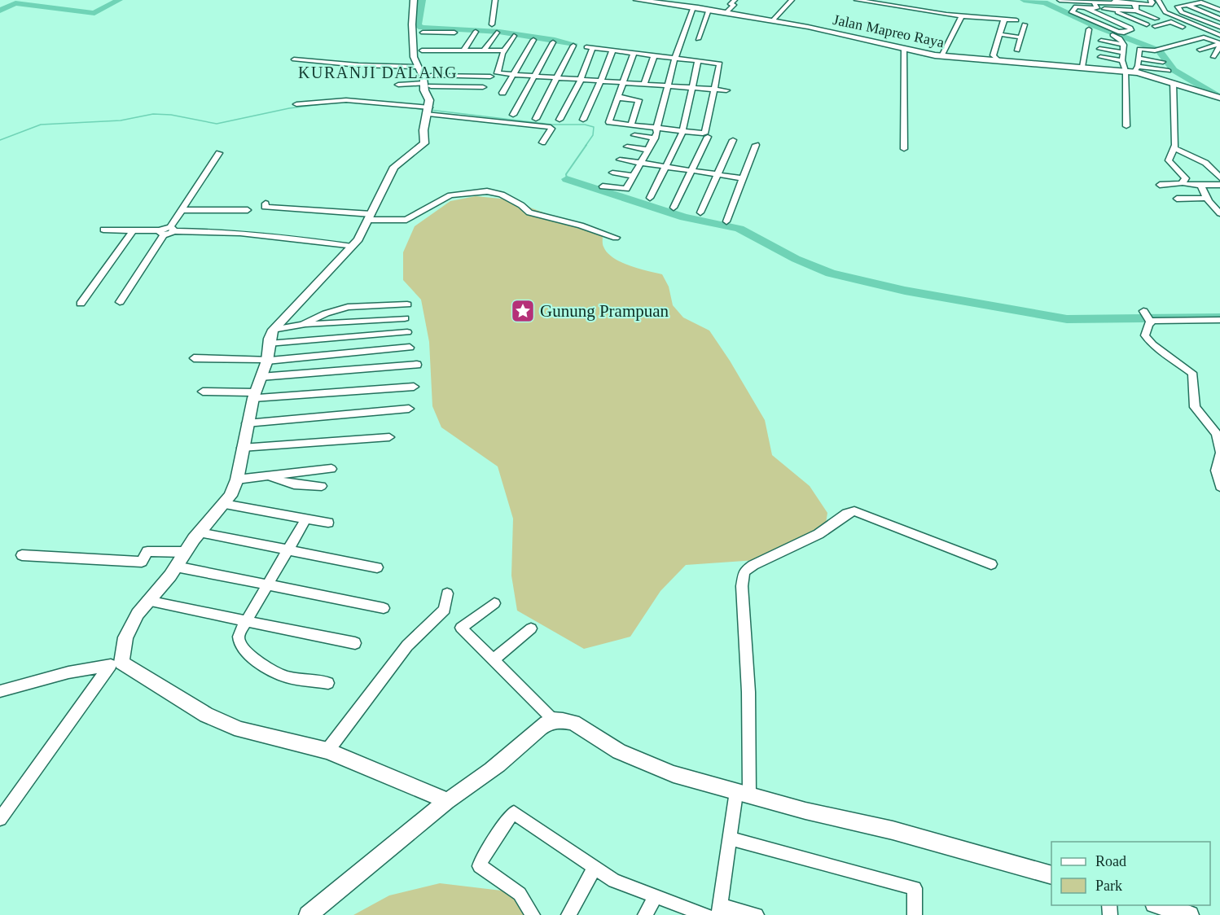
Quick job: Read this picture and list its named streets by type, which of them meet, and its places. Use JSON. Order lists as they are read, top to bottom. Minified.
{"streets":{"street":["Jalan Mapreo Raya"]},"districts":["KURANJI DALANG"],"places":{"place":["Gunung Prampuan"]},"legend":["Road","Park"]}
